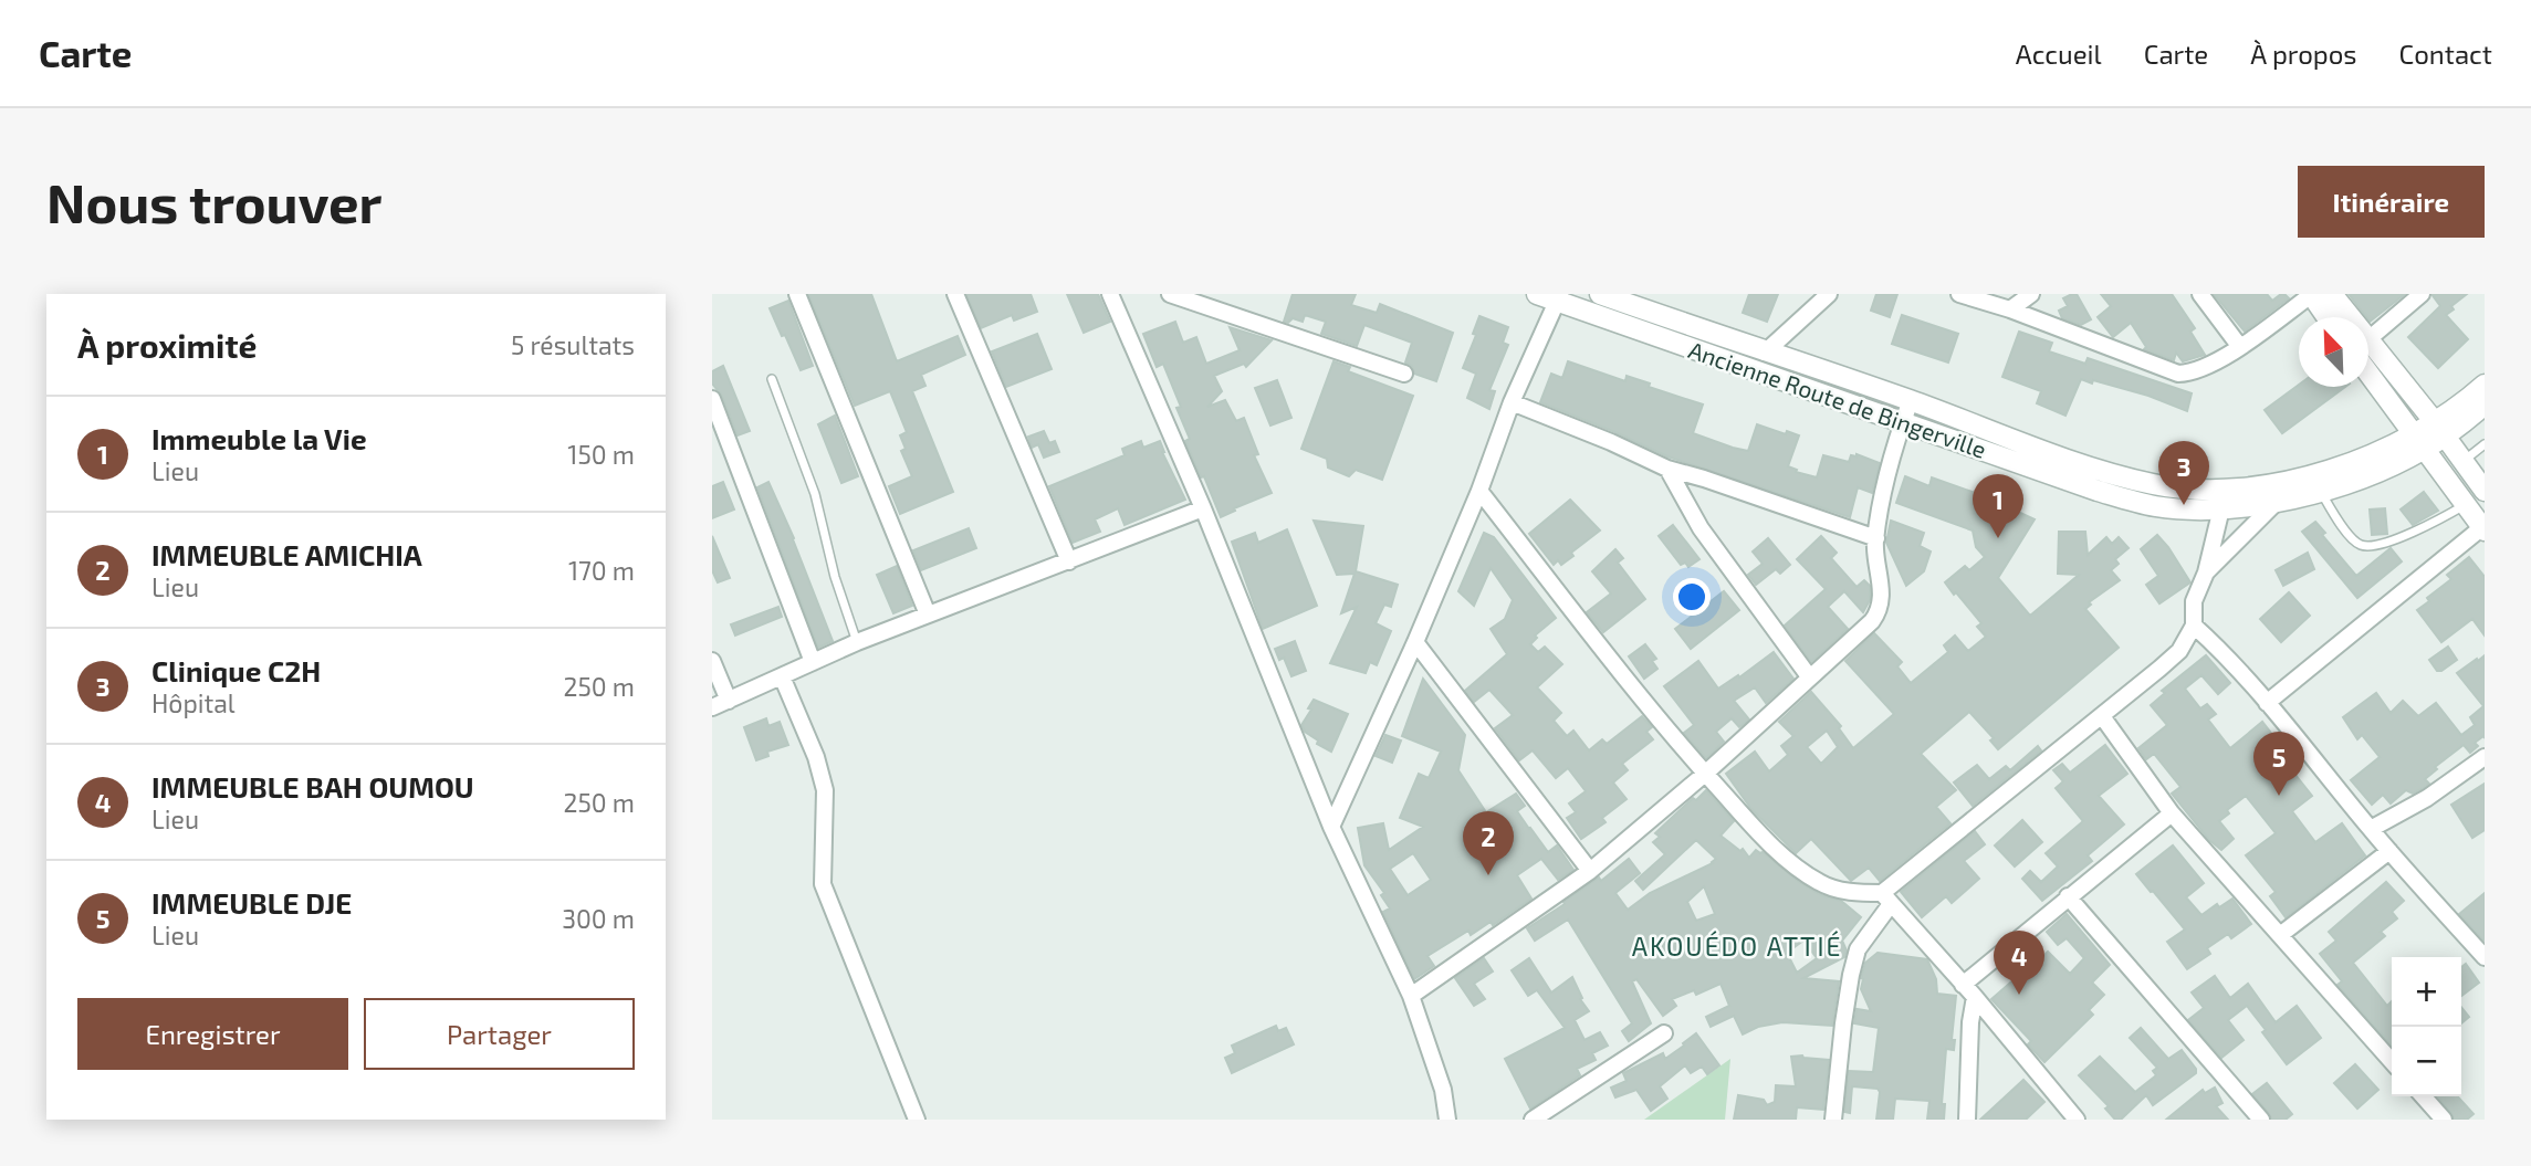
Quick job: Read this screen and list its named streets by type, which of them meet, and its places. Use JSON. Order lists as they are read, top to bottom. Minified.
{"streets":{"street":["Ancienne Route de Bingerville"]},"districts":["AKOUÉDO ATTIÉ"],"north":"top left","page":{"header":"Carte","nav":["Accueil","Carte","À propos","Contact"],"buttons":["Itinéraire",["Enregistrer","Partager"]],"title":"Nous trouver","heading":["À proximité","5 résultats"],"list":[{"mark":"1","name":"Immeuble la Vie","note":"Lieu","value":"150 m"},{"mark":"2","name":"IMMEUBLE AMICHIA","note":"Lieu","value":"170 m"},{"mark":"3","name":"Clinique C2H","note":"Hôpital","value":"250 m"},{"mark":"4","name":"IMMEUBLE BAH OUMOU","note":"Lieu","value":"250 m"},{"mark":"5","name":"IMMEUBLE DJE","note":"Lieu","value":"300 m"}],"pins":["3","1","5","2","4"],"map_buttons":["+","−"]}}
